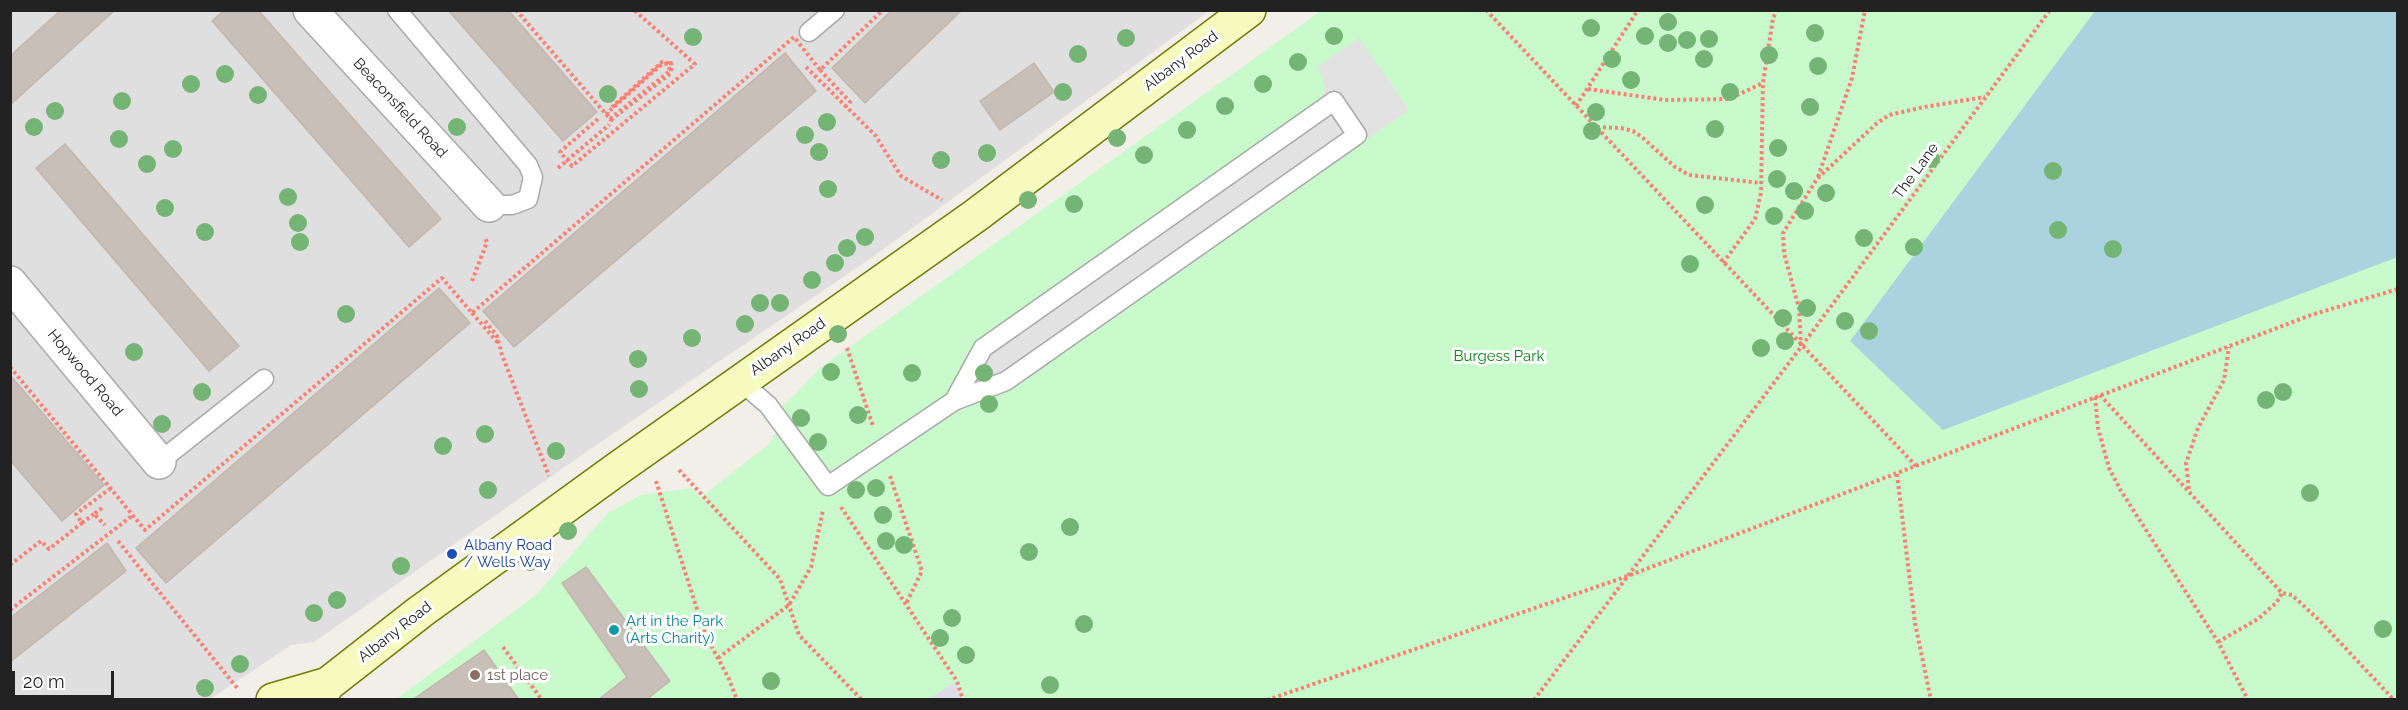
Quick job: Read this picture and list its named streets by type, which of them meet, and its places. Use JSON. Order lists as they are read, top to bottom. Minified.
{"streets":{"main road":["Albany Road"],"street":["Beaconsfield Road","Hopwood Road"],"path":["The Lane"]},"parks":["Burgess Park"],"places":["Albany Road / Wells Way","Art in the Park (Arts Charity)","1st place"],"scale_bar":"20 m"}
